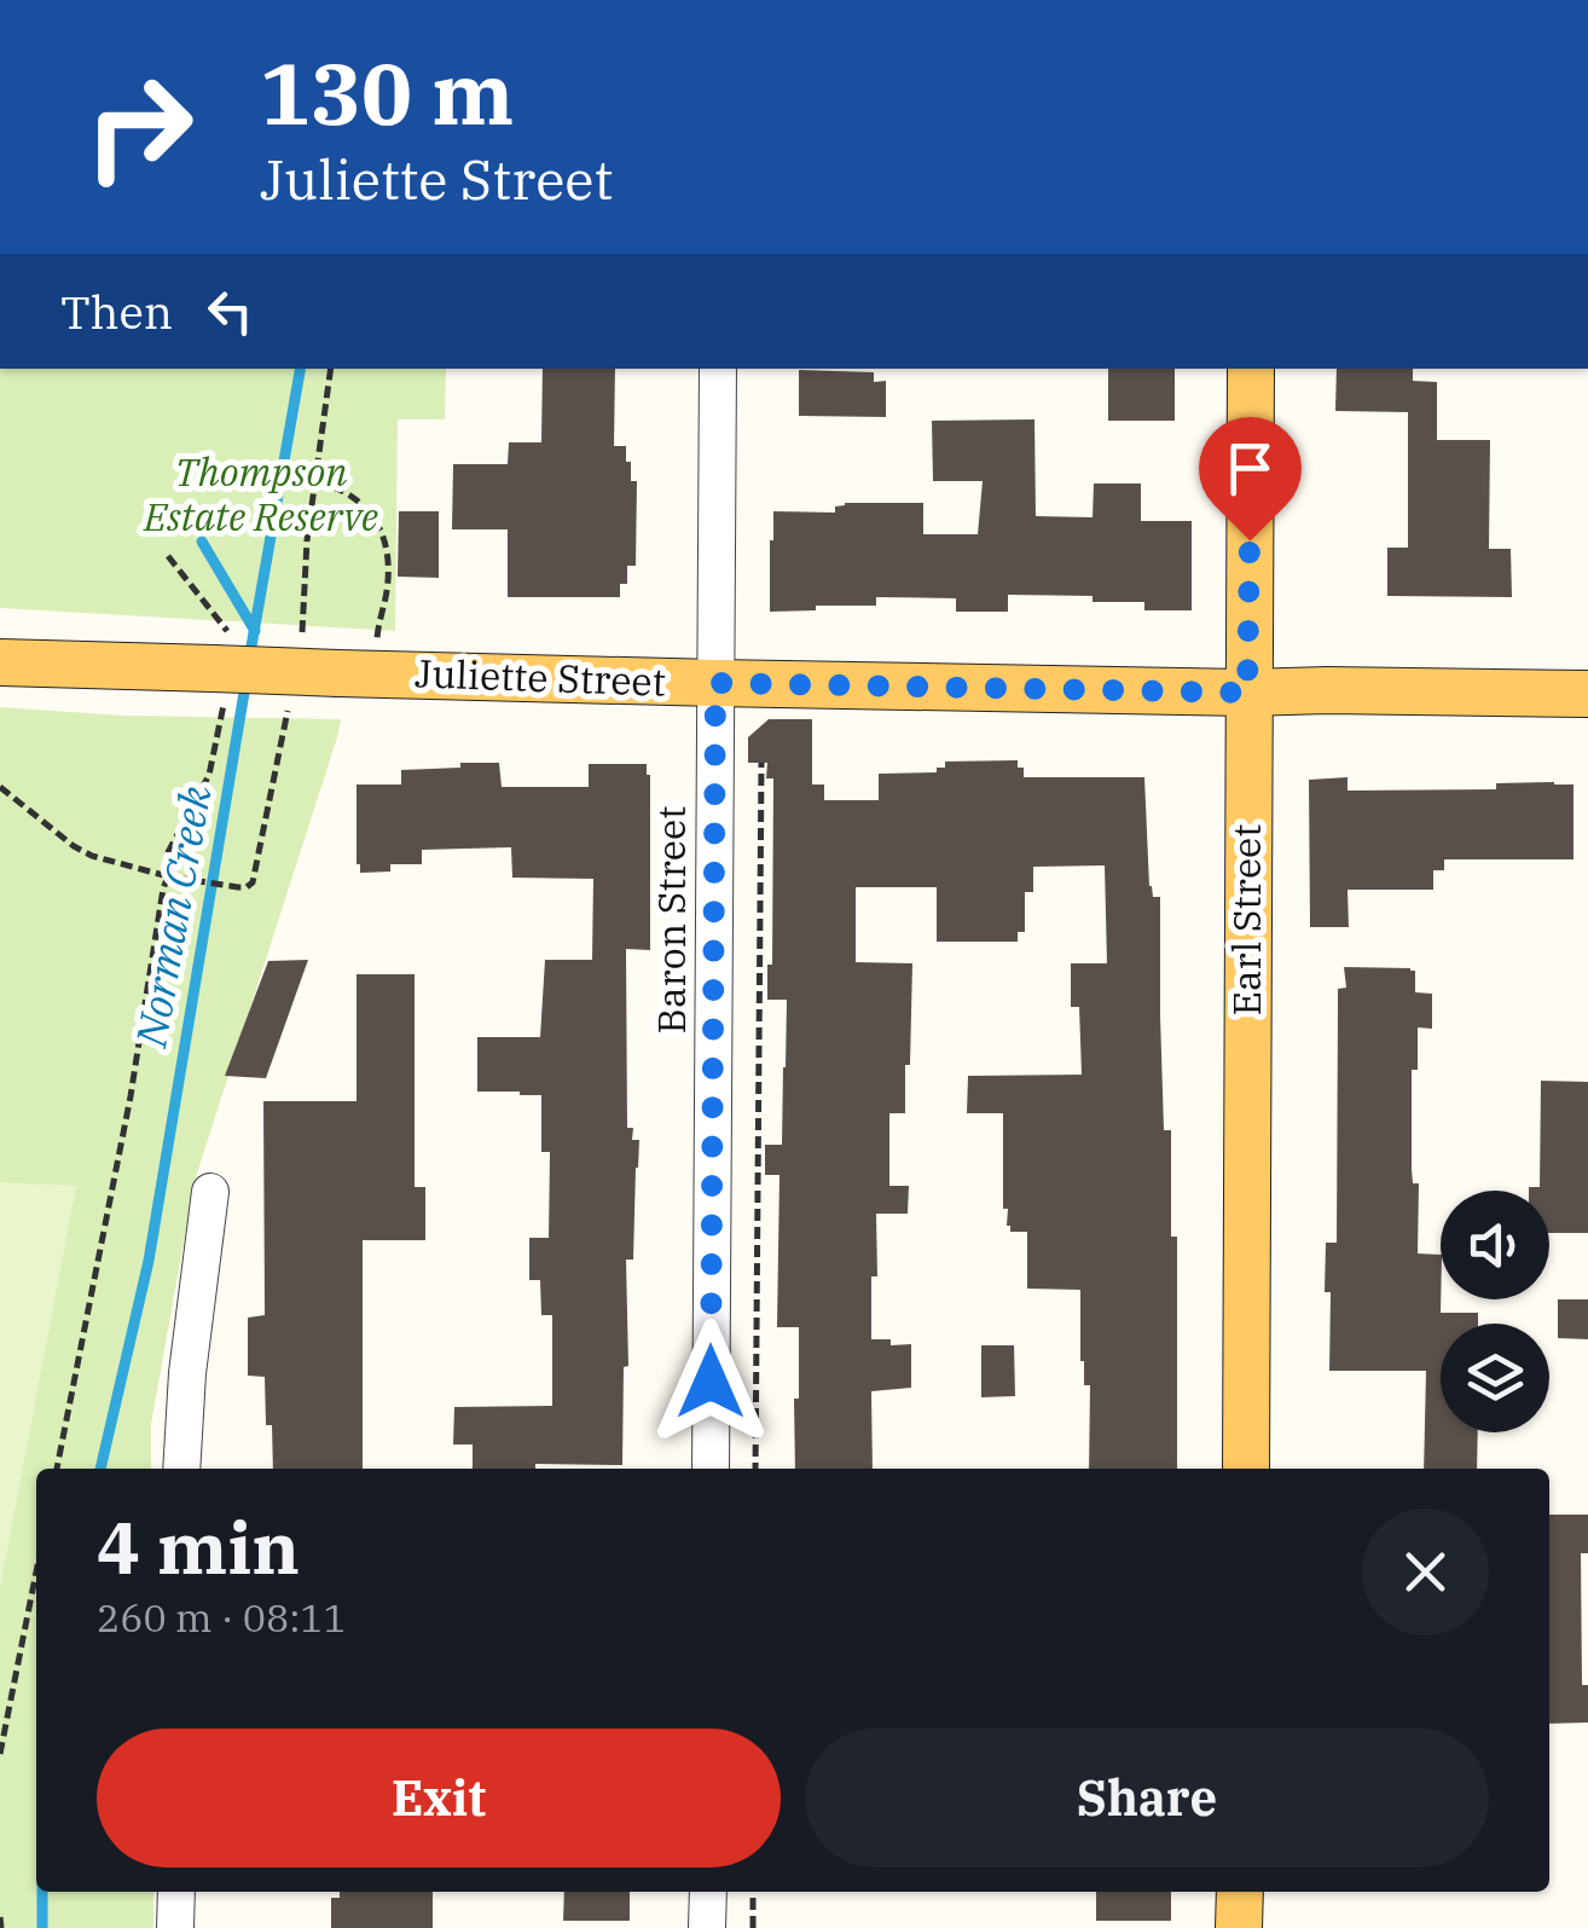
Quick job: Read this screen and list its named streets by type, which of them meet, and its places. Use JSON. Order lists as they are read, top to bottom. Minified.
{"streets":{"main road":["Juliette Street","Earl Street"],"street":["Baron Street"]},"crossings":[["Juliette Street","Baron Street"],["Juliette Street","Earl Street"]],"water":["Norman Creek"],"parks":["Thompson Estate Reserve"],"page":{"turn":["130 m","Juliette Street"],"then":"Then","heading":["4 min","260 m · 08:11"],"buttons":["Exit","Share"]}}
